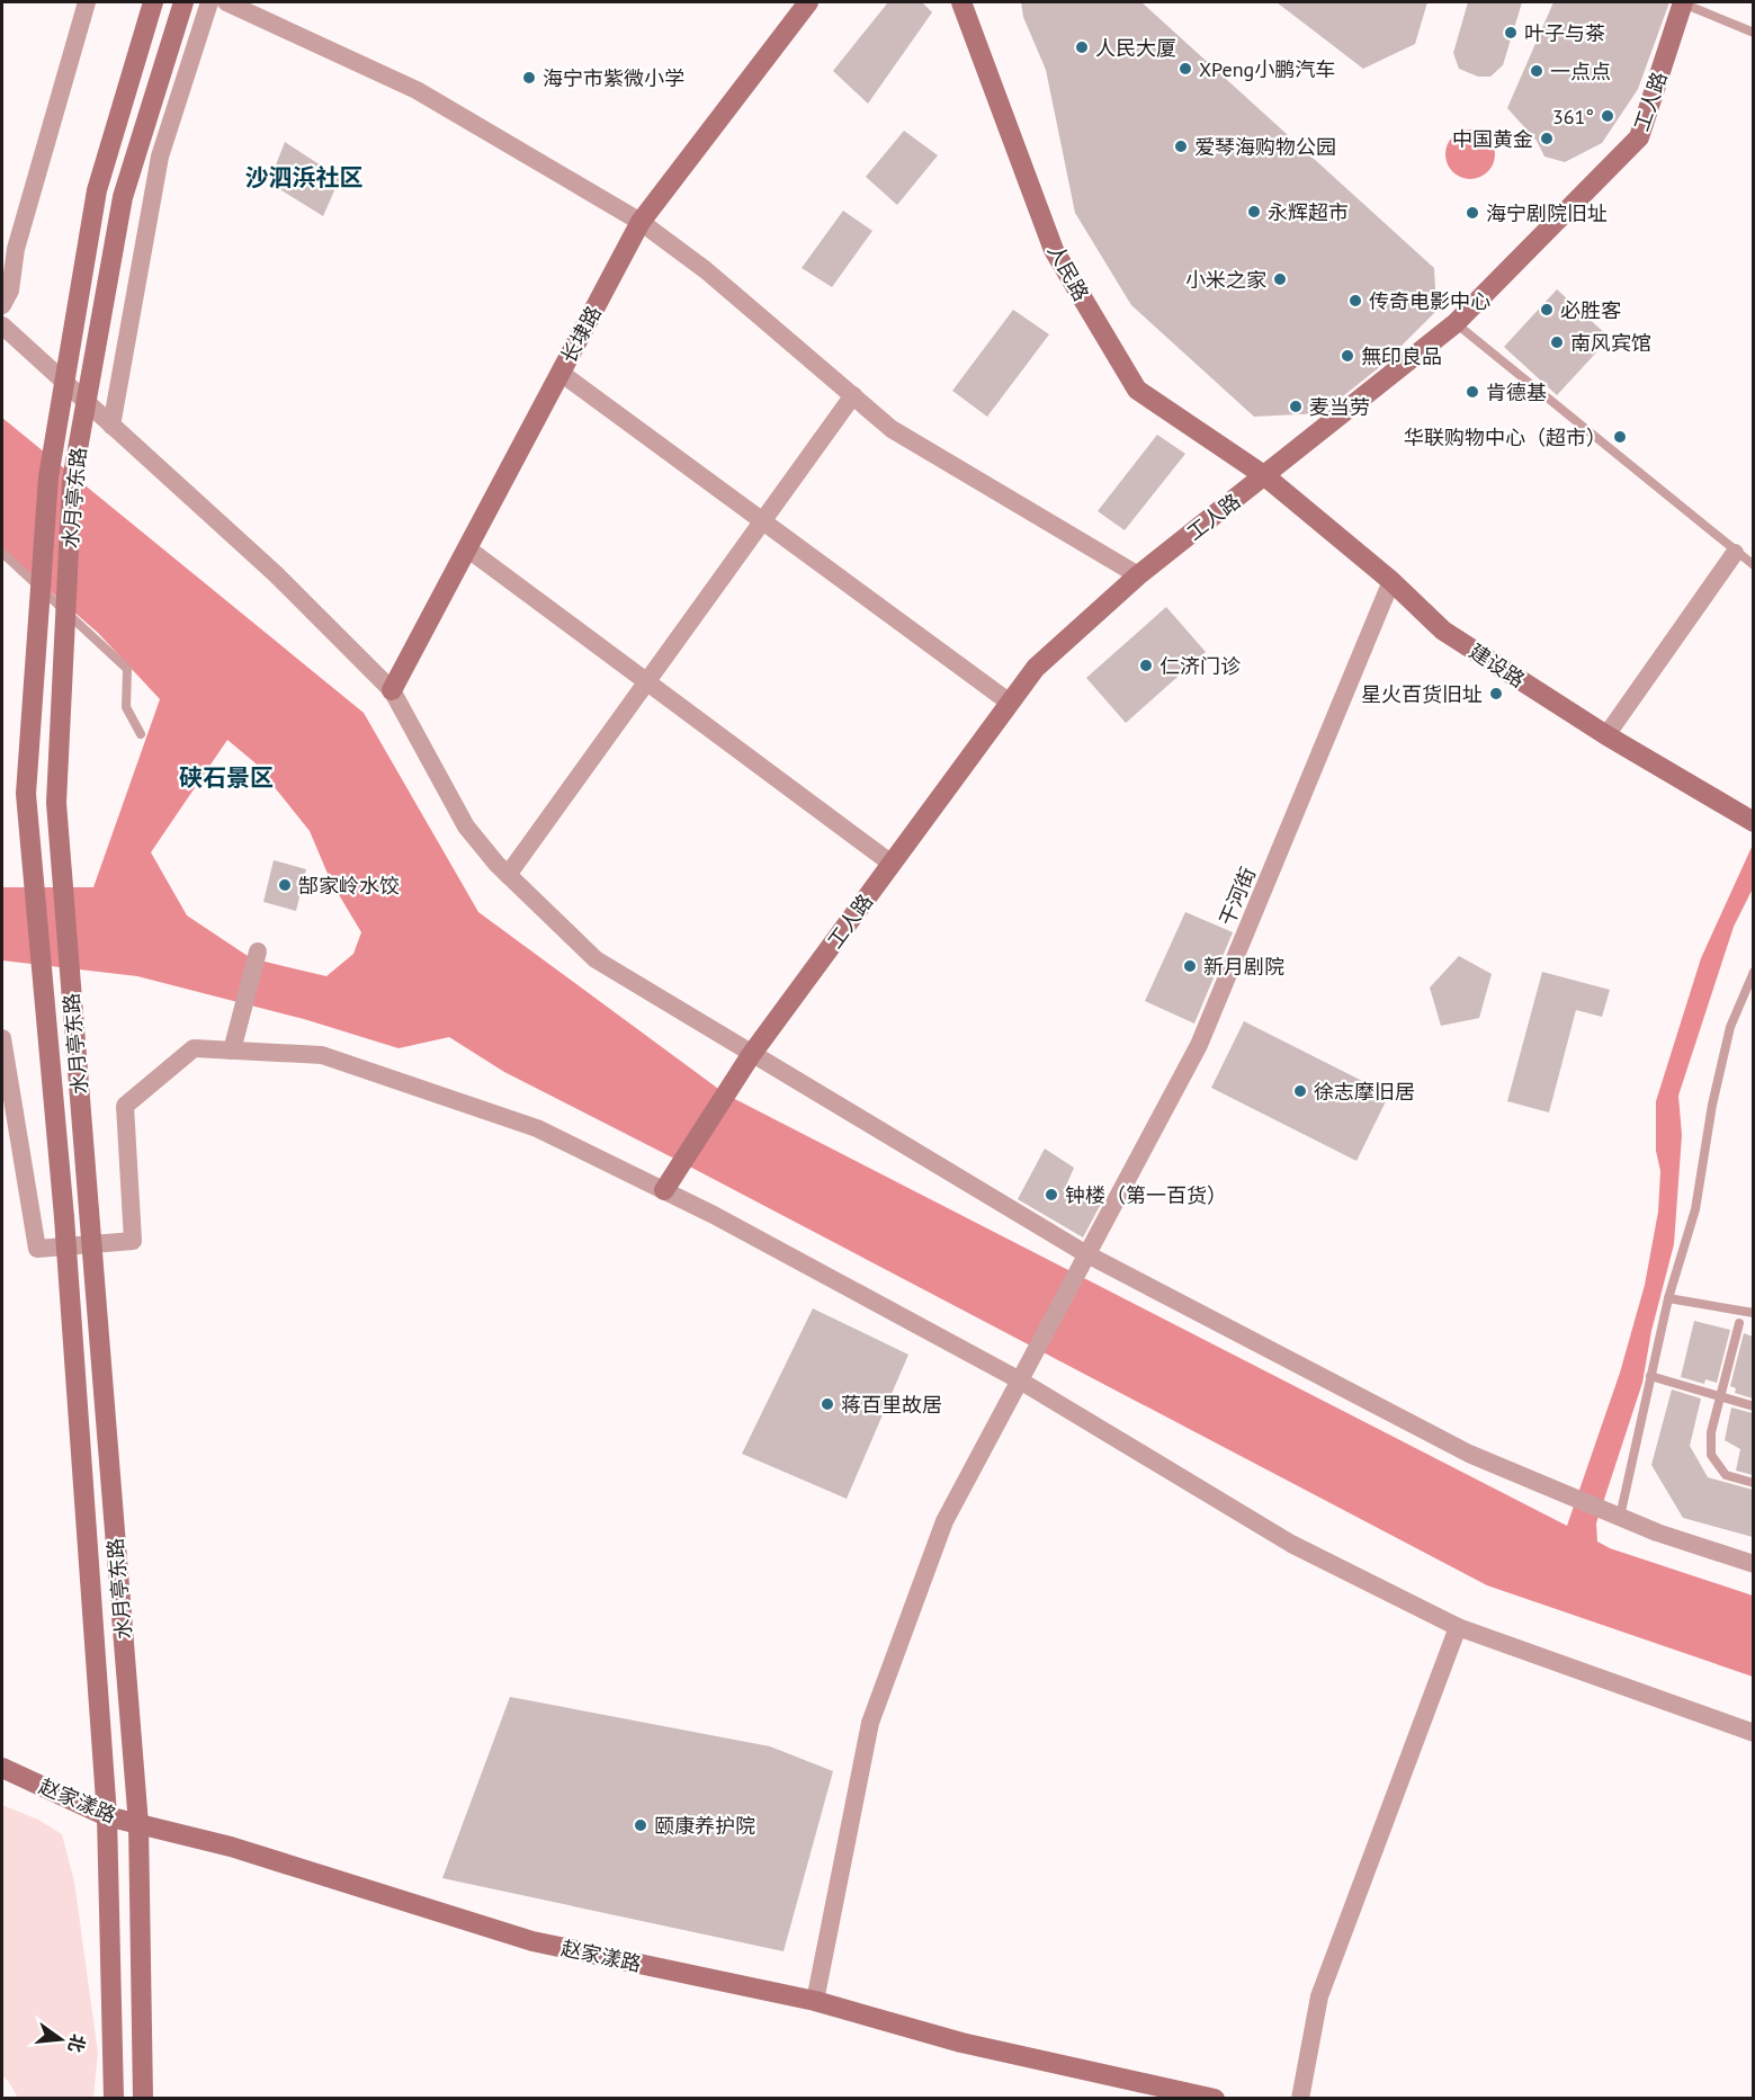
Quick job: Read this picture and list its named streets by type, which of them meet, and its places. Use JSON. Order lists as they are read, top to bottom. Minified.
{"streets":{"main road":["工人路","人民路","长埭路","水月亭东路","建设路","赵家漾路"],"street":["干河街"]},"crossings":[["工人路","人民路"],["工人路","建设路"],["人民路","建设路"],["水月亭东路","赵家漾路"],["建设路","干河街"],["干河街","赵家漾路"]],"districts":["沙泗浜社区","硖石景区"],"places":["叶子与茶","人民大厦","XPeng小鹏汽车","一点点","海宁市紫微小学","361°","中国黄金","爱琴海购物公园","永辉超市","海宁剧院旧址","小米之家","传奇电影中心","必胜客","南风宾馆","無印良品","肯德基","麦当劳","华联购物中心（超市）","仁济门诊","星火百货旧址","郜家岭水饺","新月剧院","徐志摩旧居","钟楼（第一百货）","蒋百里故居","颐康养护院"],"north":"right"}
